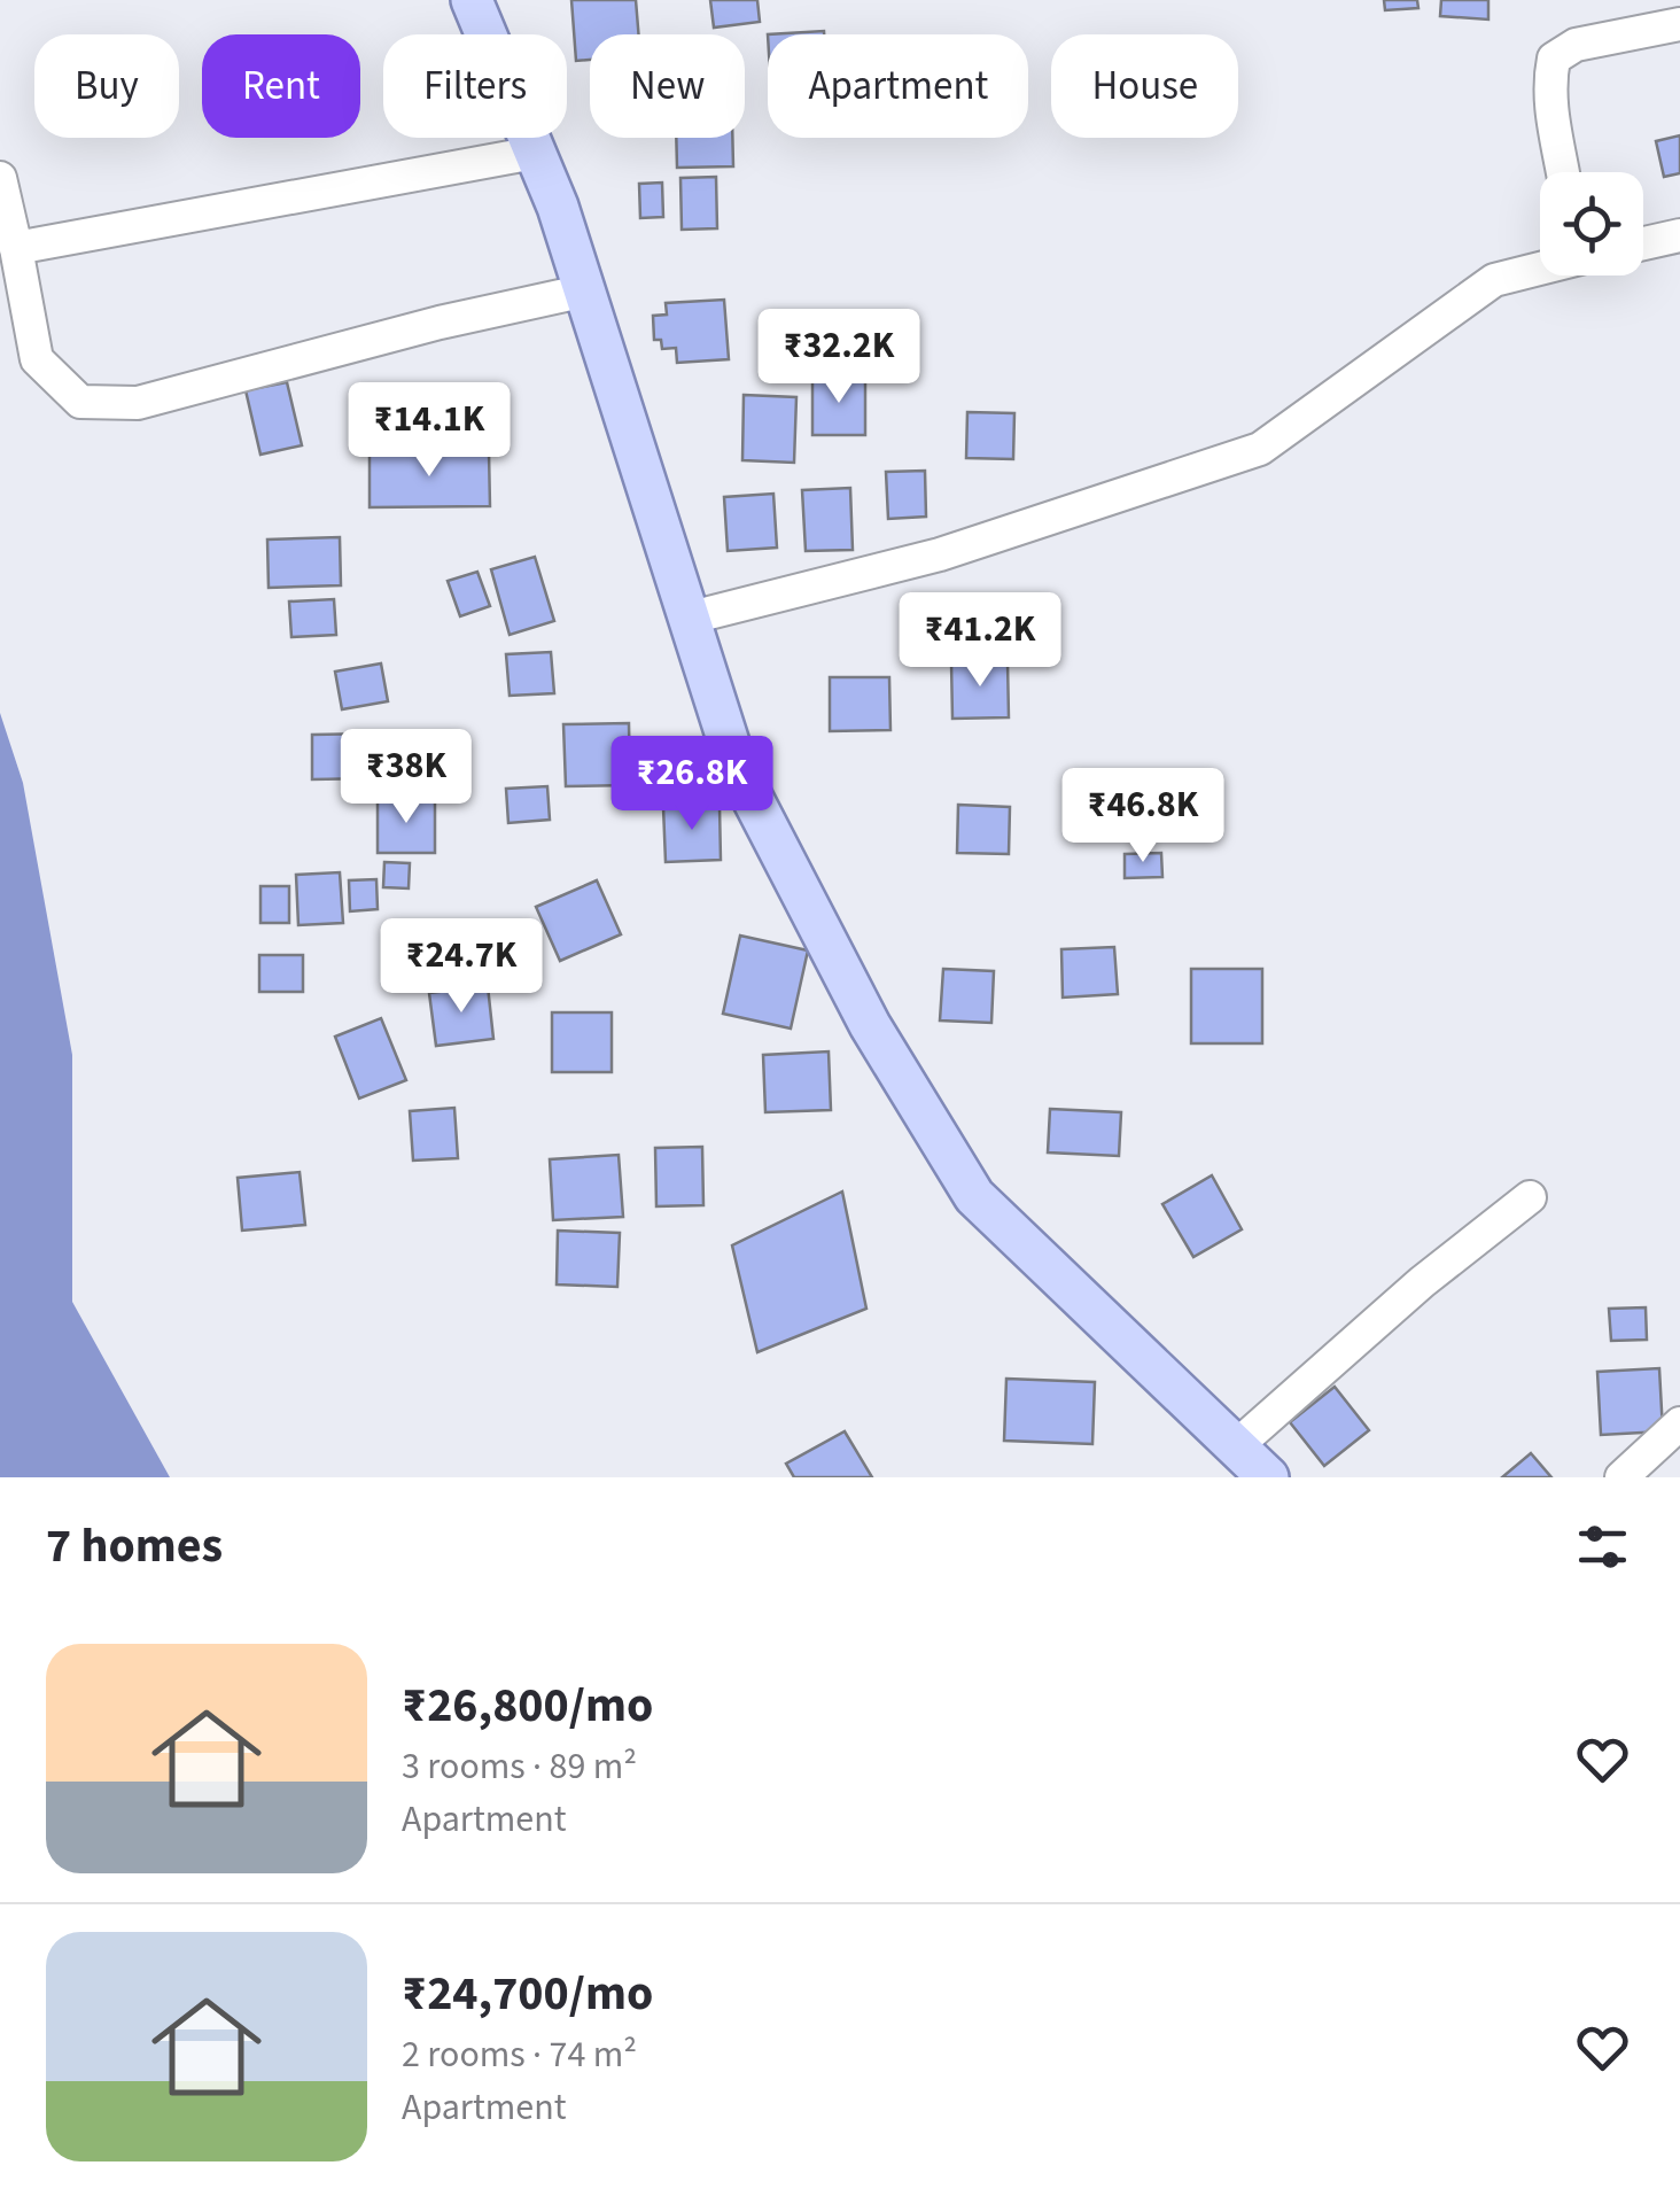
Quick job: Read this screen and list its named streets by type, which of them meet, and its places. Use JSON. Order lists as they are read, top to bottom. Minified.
{"page":{"chip":["Buy","Rent","Filters","New","Apartment","House"],"price":["₹32.2K","₹14.1K","₹41.2K","₹38K","₹26.8K","₹46.8K","₹24.7K"],"heading":"7 homes","list":[{"name":"₹26,800/mo","note":"3 rooms · 89 m² · Apartment"},{"name":"₹24,700/mo","note":"2 rooms · 74 m² · Apartment"}]}}
